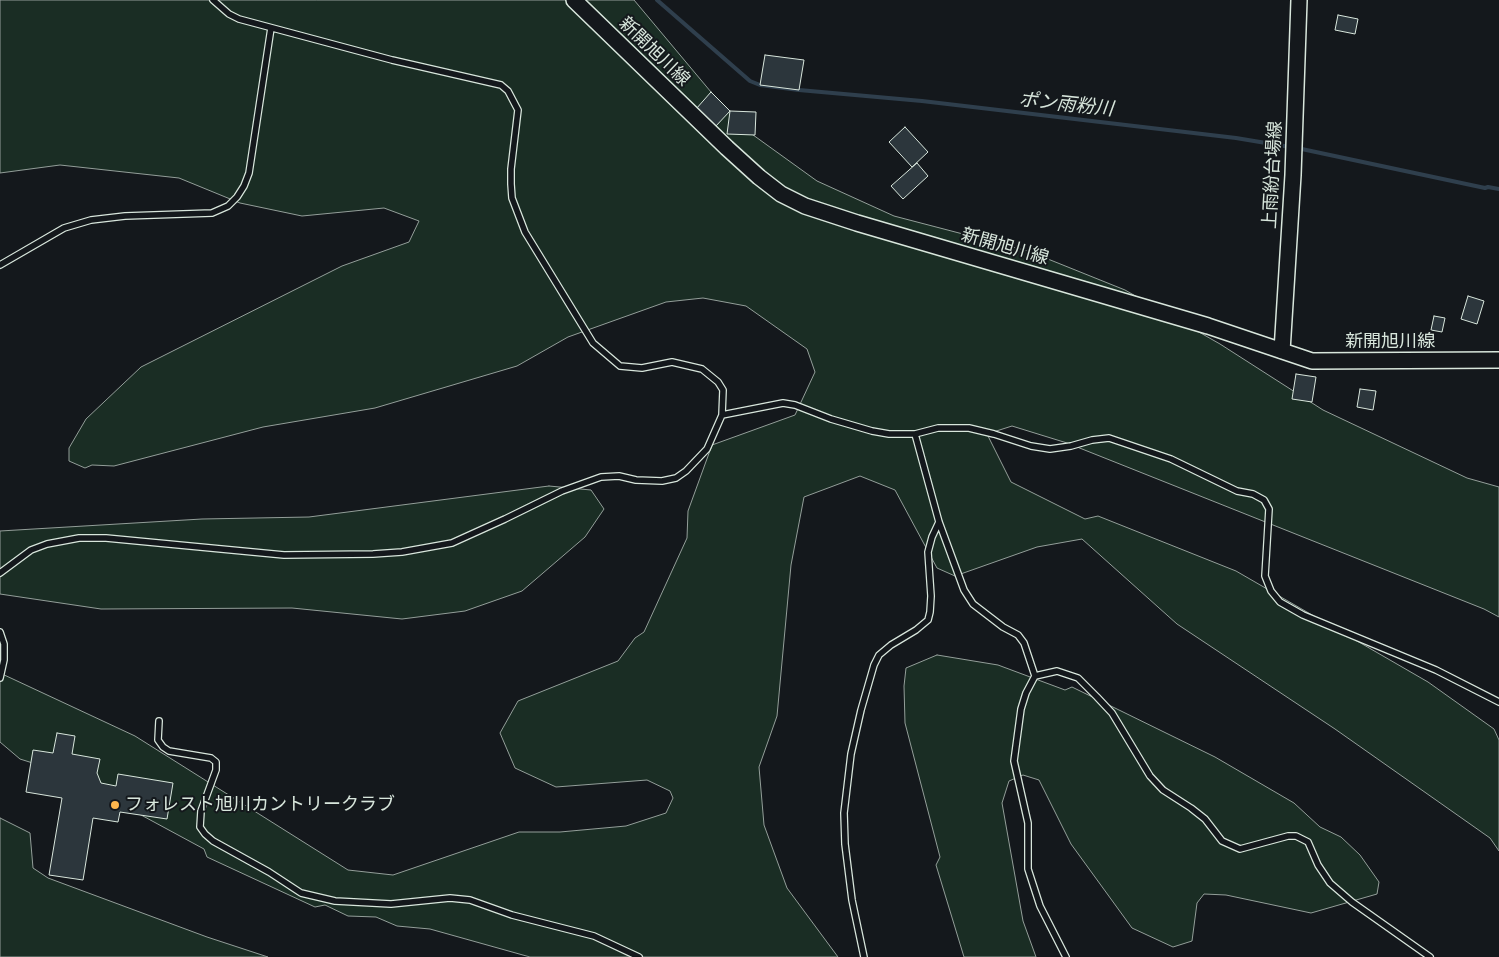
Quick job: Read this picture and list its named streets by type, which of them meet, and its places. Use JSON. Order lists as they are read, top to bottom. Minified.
{"streets":{"main road":["新開旭川線","上雨紛台場線"]},"crossings":[["新開旭川線","上雨紛台場線"]],"water":["ポン雨粉川"],"places":["フォレスト旭川カントリークラブ"]}
